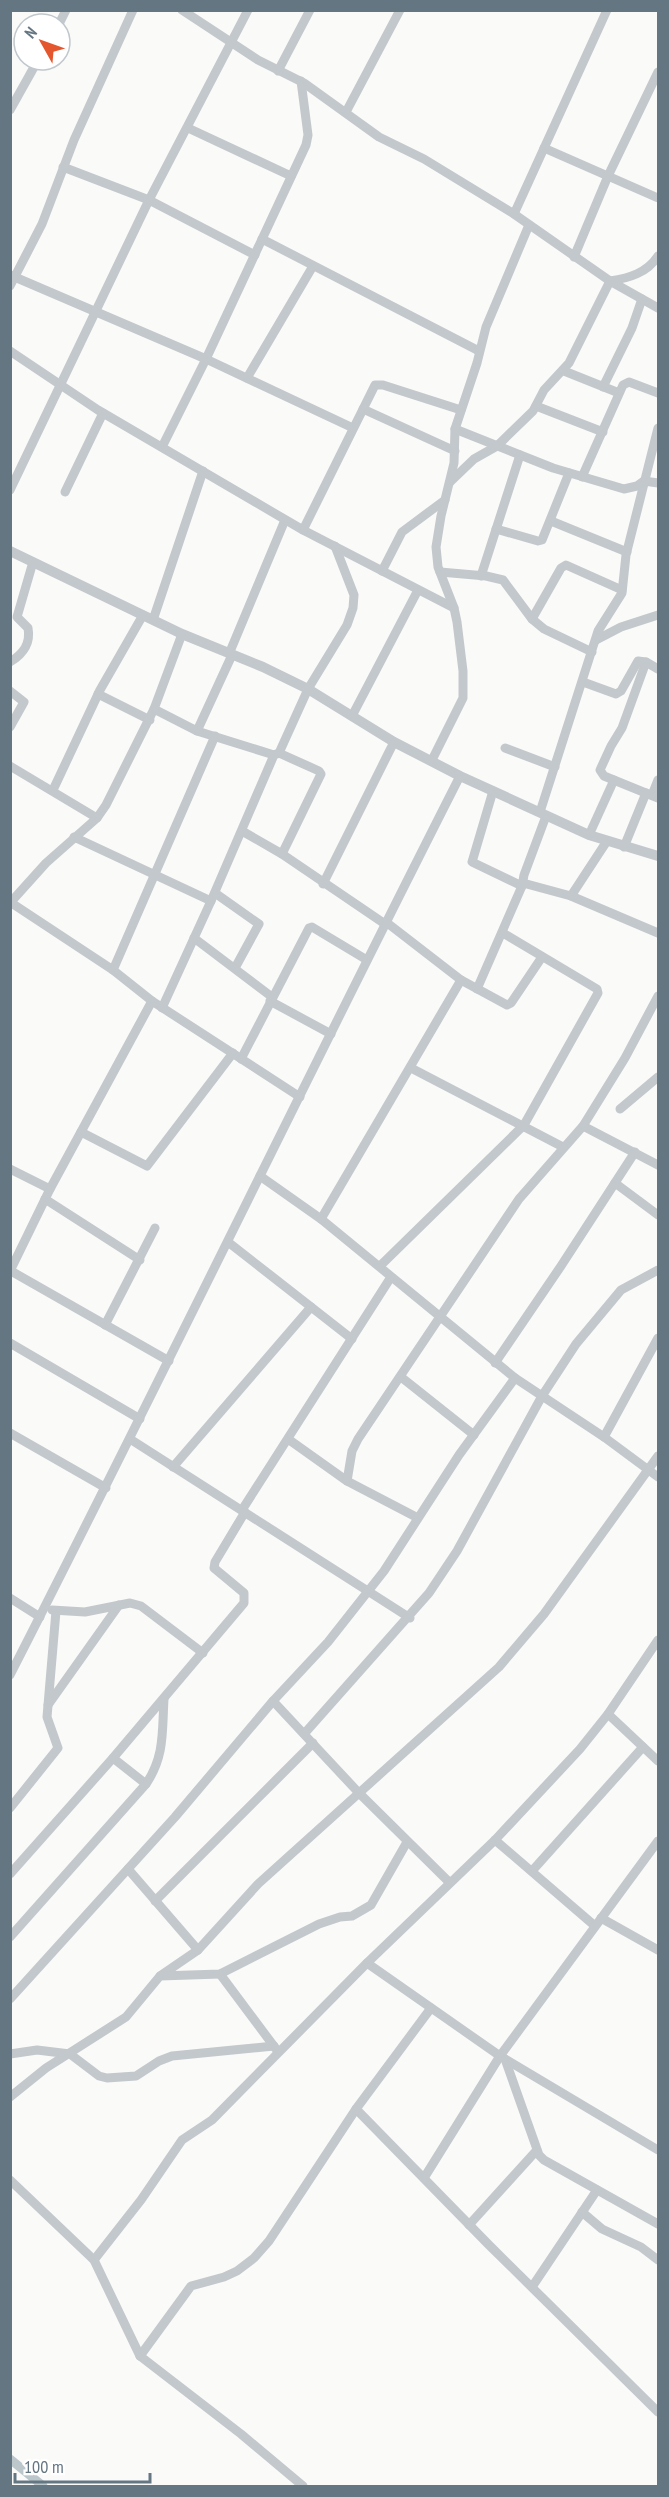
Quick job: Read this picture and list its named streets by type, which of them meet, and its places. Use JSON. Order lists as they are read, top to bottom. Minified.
{"scale_bar":"100 m","north":"top left"}
